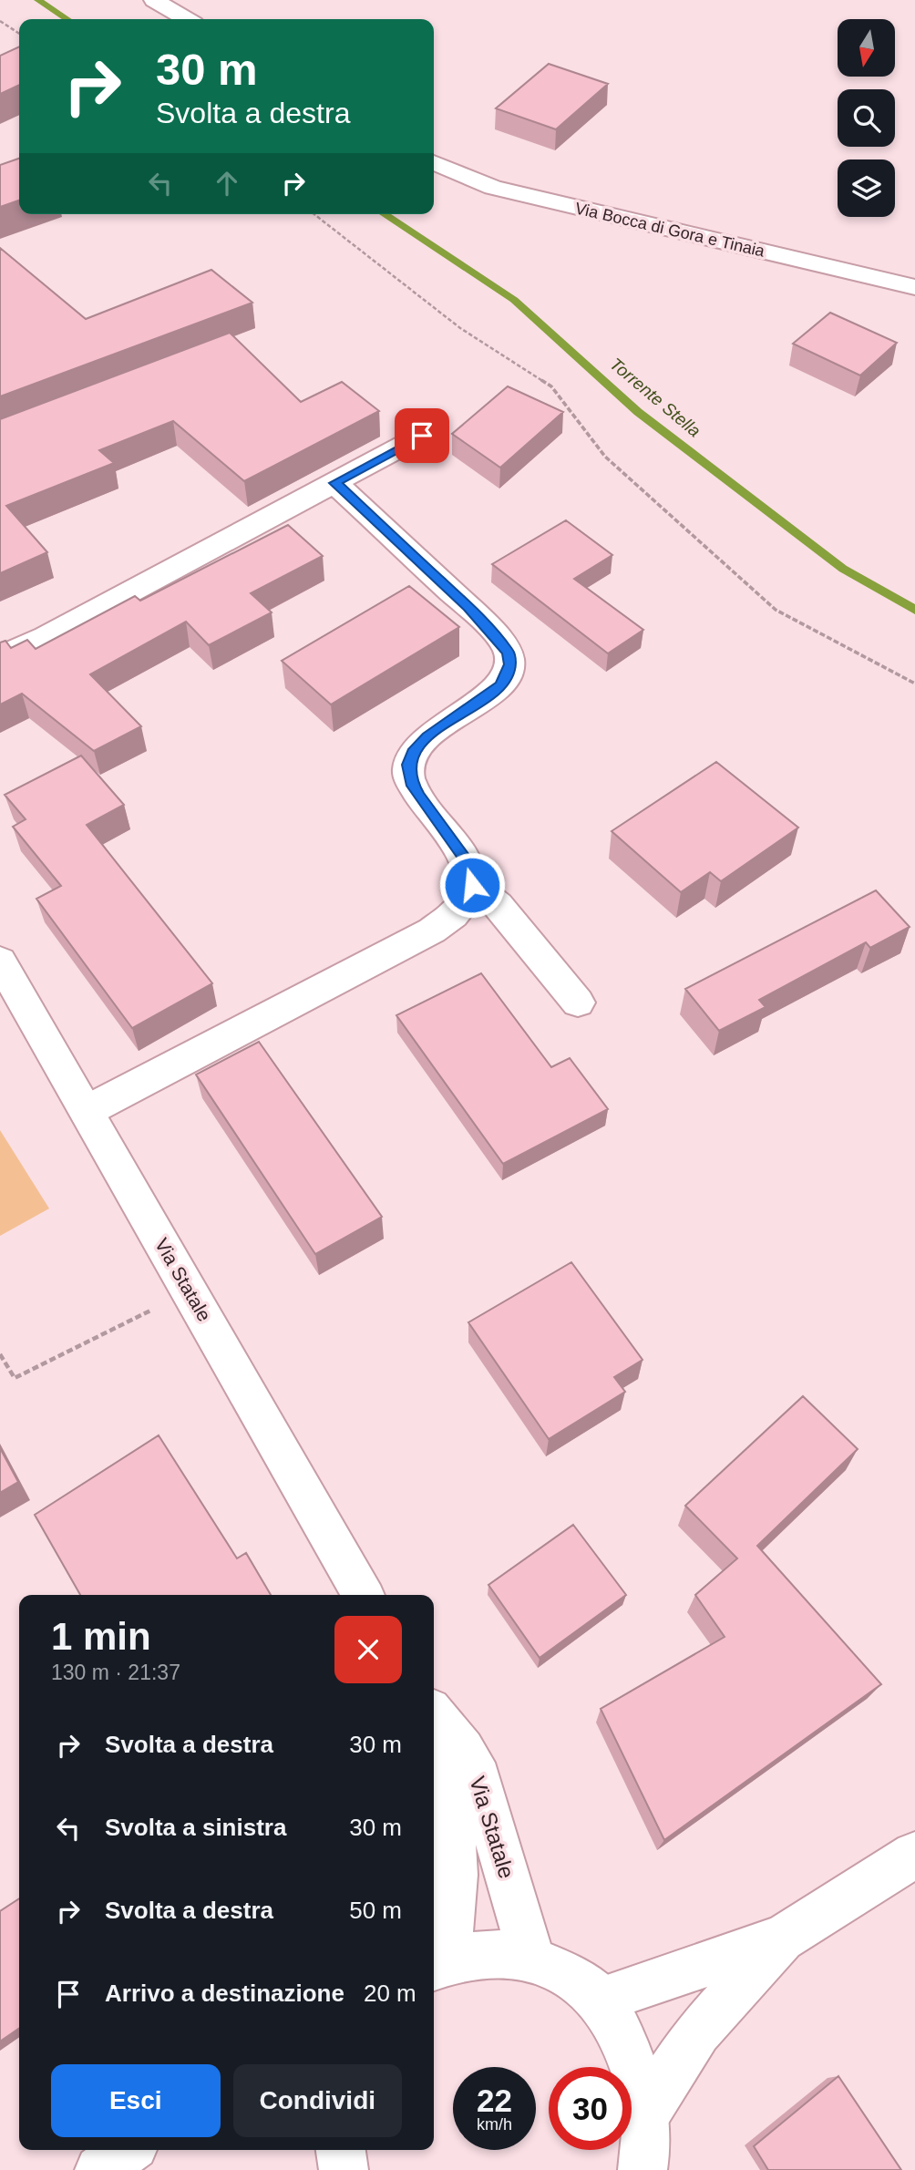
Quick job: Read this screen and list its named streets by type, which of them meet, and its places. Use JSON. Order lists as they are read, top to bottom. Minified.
{"streets":{"street":["Via Bocca di Gora e Tinaia","Via Statale"]},"water":["Torrente Stella"],"north":"bottom","page":{"turn":["30 m","Svolta a destra"],"heading":["1 min","130 m · 21:37"],"list":[{"name":"Svolta a destra","value":"30 m"},{"name":"Svolta a sinistra","value":"30 m"},{"name":"Svolta a destra","value":"50 m"},{"name":"Arrivo a destinazione","value":"20 m"}],"buttons":["Esci","Condividi"],"speed":"22 km/h","limit":"30"}}
